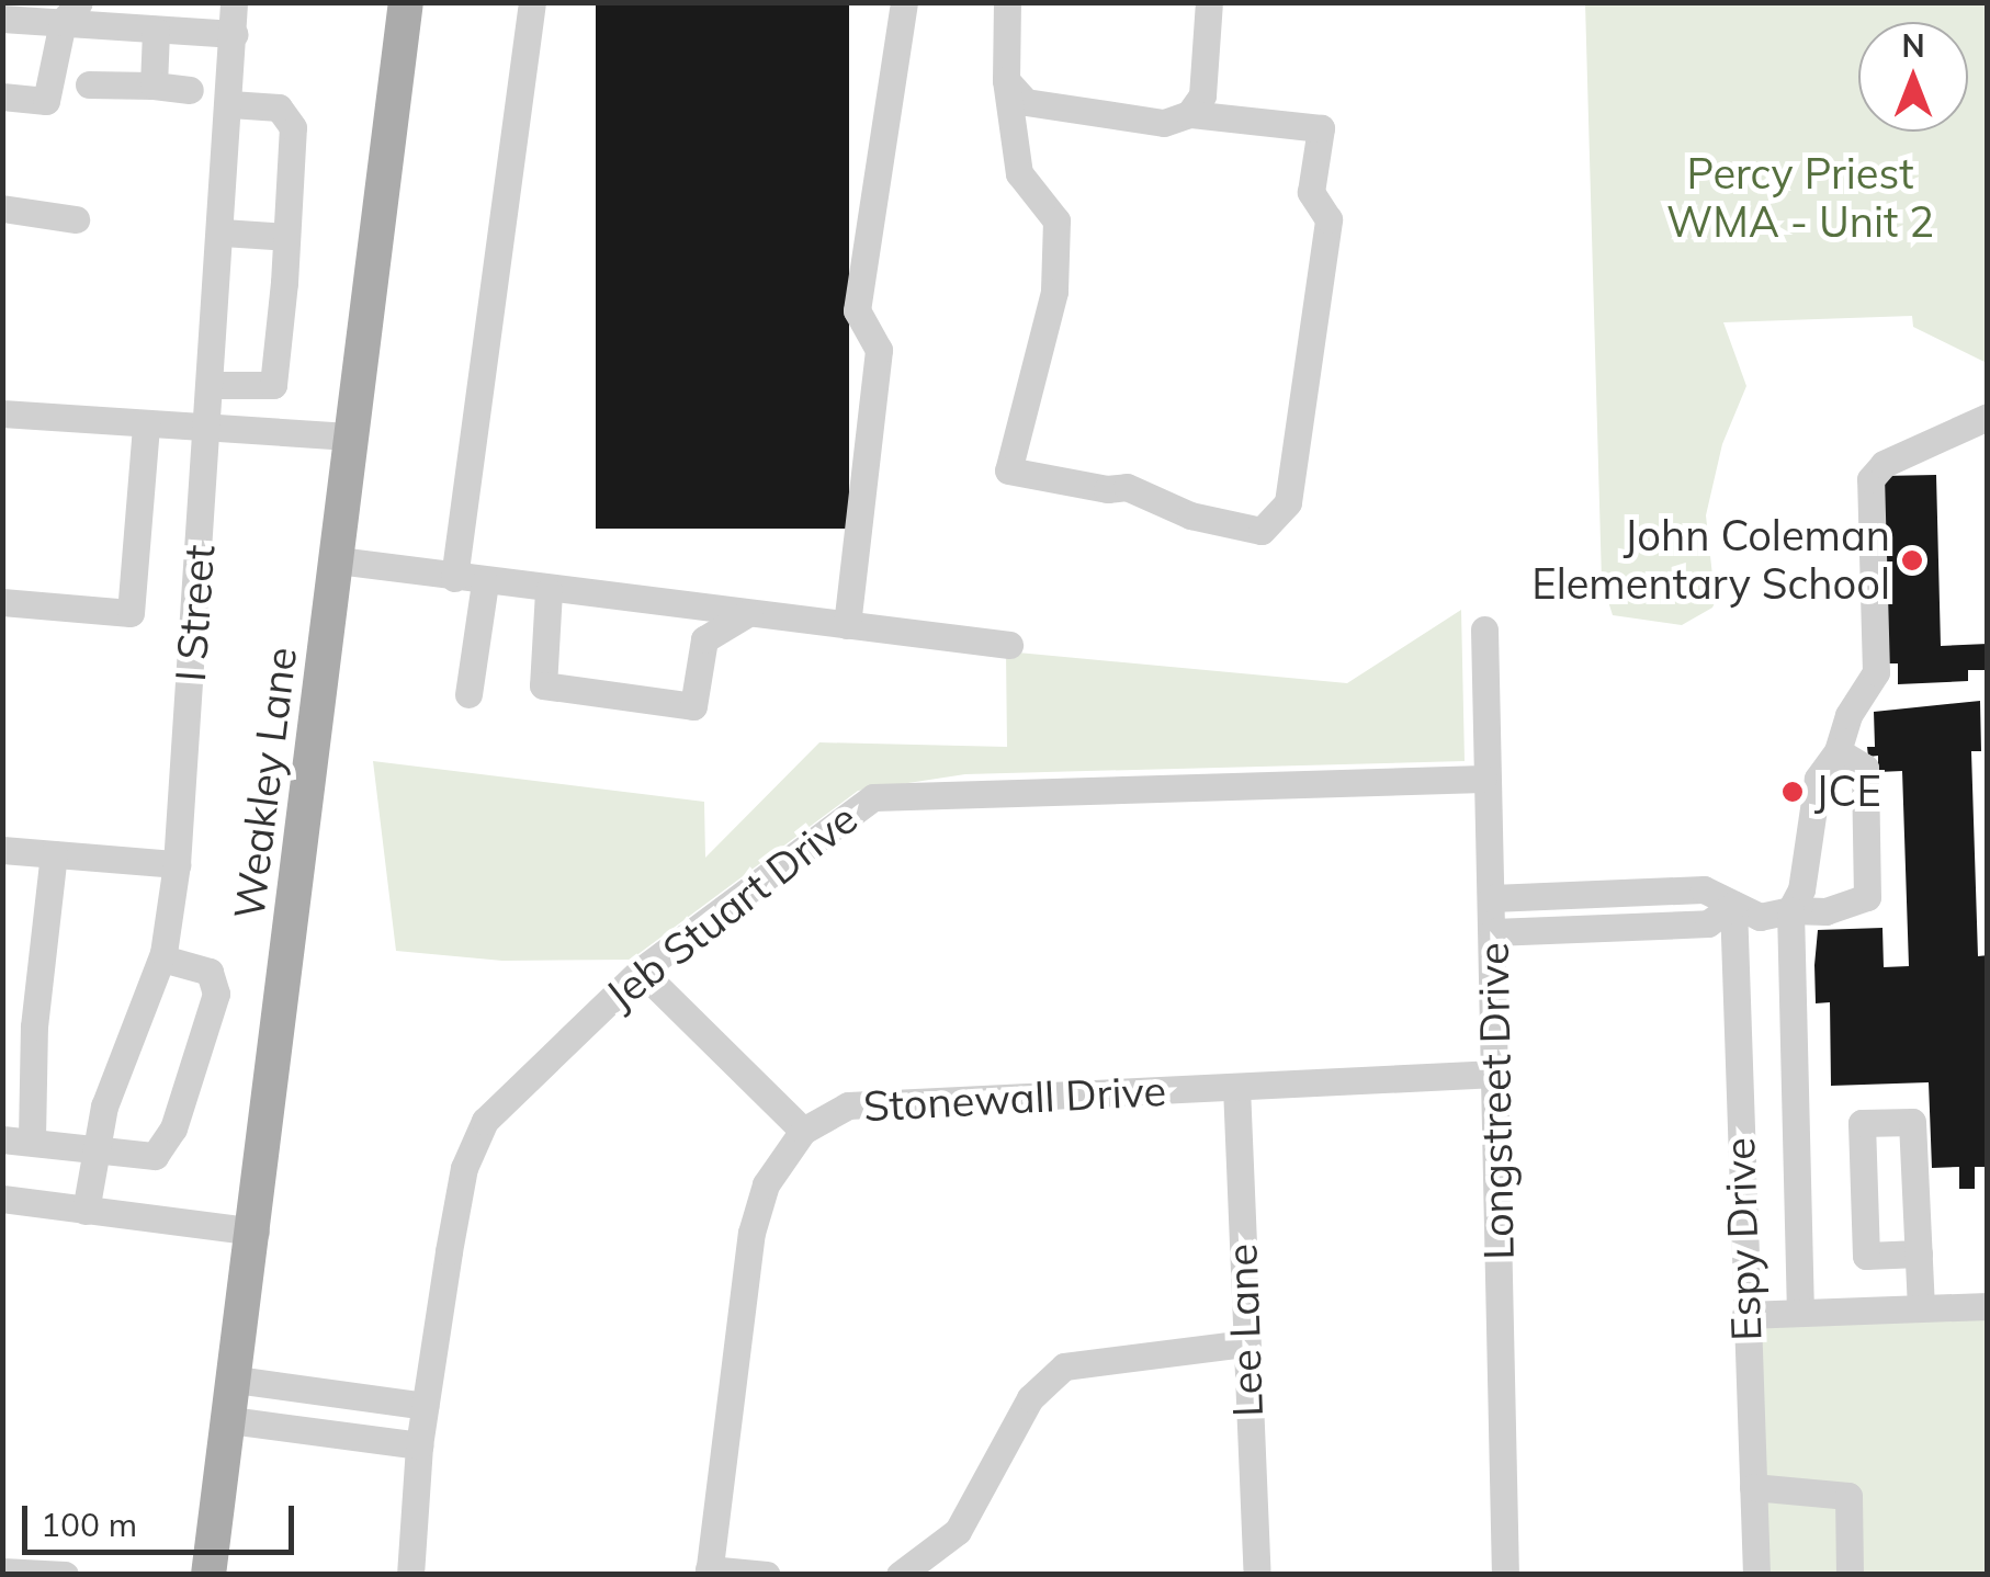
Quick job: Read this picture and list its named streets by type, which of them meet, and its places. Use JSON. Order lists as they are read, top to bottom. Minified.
{"streets":{"main road":["Weakley Lane"],"street":["I Street","Jeb Stuart Drive","Stonewall Drive","Longstreet Drive","Espy Drive","Lee Lane"]},"crossings":[["Jeb Stuart Drive","Longstreet Drive"],["Stonewall Drive","Longstreet Drive"],["Stonewall Drive","Lee Lane"]],"parks":["Percy Priest WMA - Unit 2"],"places":["John Coleman Elementary School","JCE"],"scale_bar":"100 m","north":"top"}
